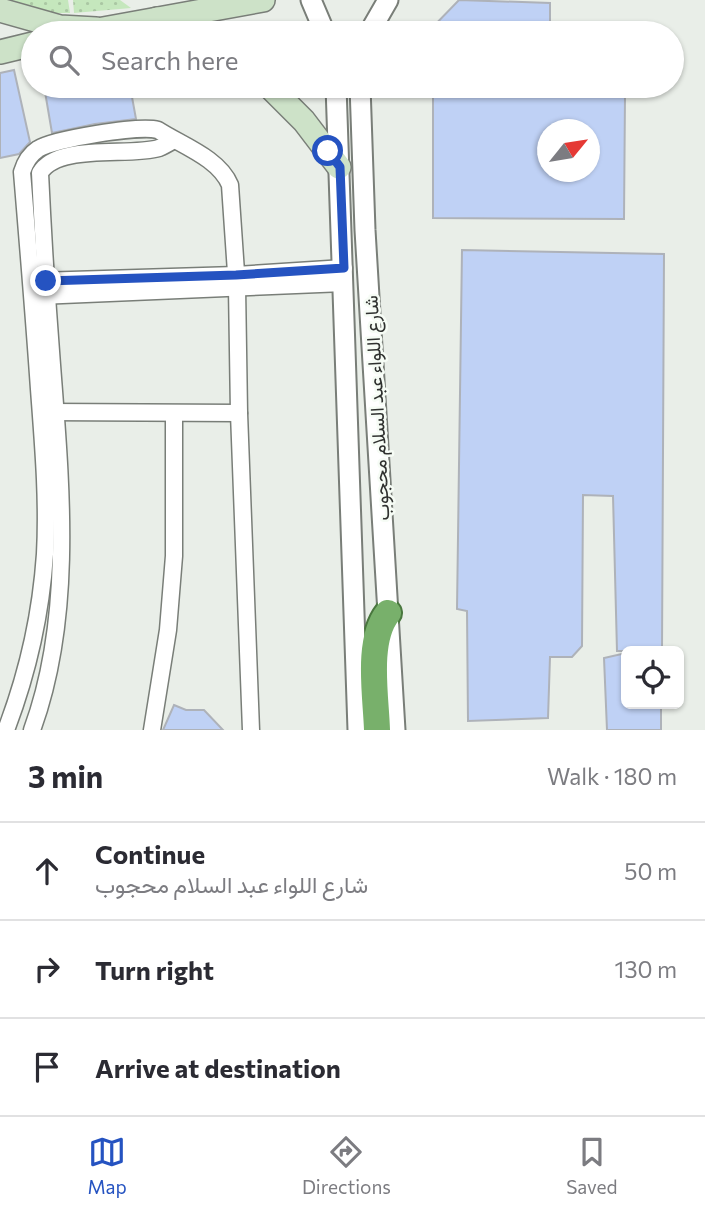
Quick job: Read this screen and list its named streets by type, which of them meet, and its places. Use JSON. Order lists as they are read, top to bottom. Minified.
{"streets":{"street":["شارع اللواء عبد السلام محجوب"]},"north":"top right","page":{"search":"Search here","heading":["3 min","Walk · 180 m"],"list":[["Continue","شارع اللواء عبد السلام محجوب","50 m"],["Turn right","130 m"],"Arrive at destination"],"nav":["Map","Directions","Saved"]}}
